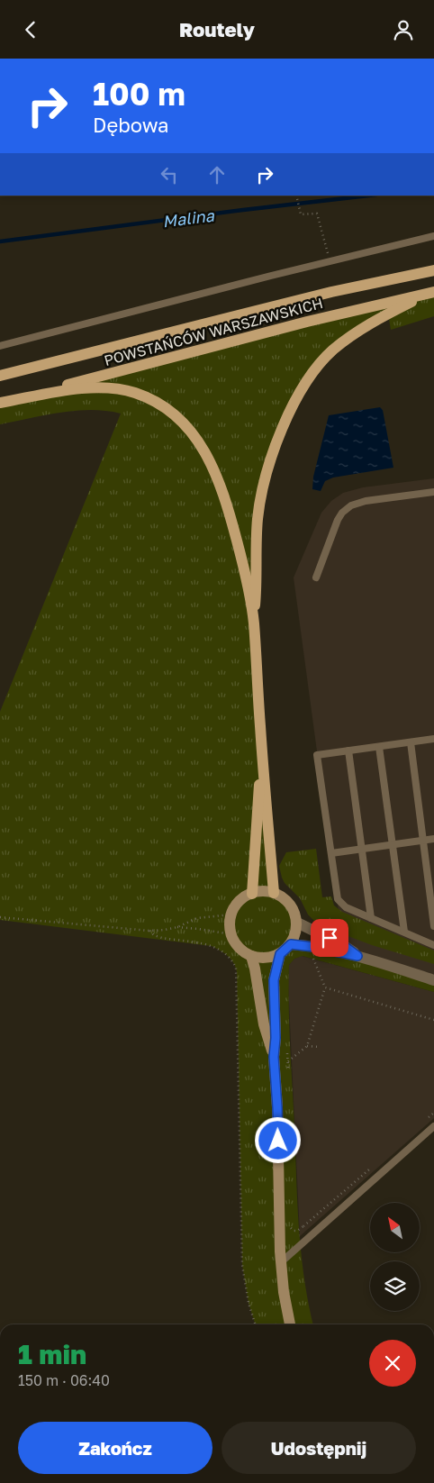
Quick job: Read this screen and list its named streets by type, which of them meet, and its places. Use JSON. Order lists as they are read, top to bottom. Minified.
{"streets":{"main road":["POWSTAŃCÓW WARSZAWSKICH"]},"water":["Malina"],"north":"top left","page":{"header":"Routely","turn":["100 m","Dębowa"],"heading":["1 min","150 m · 06:40"],"buttons":["Zakończ","Udostępnij"]}}
